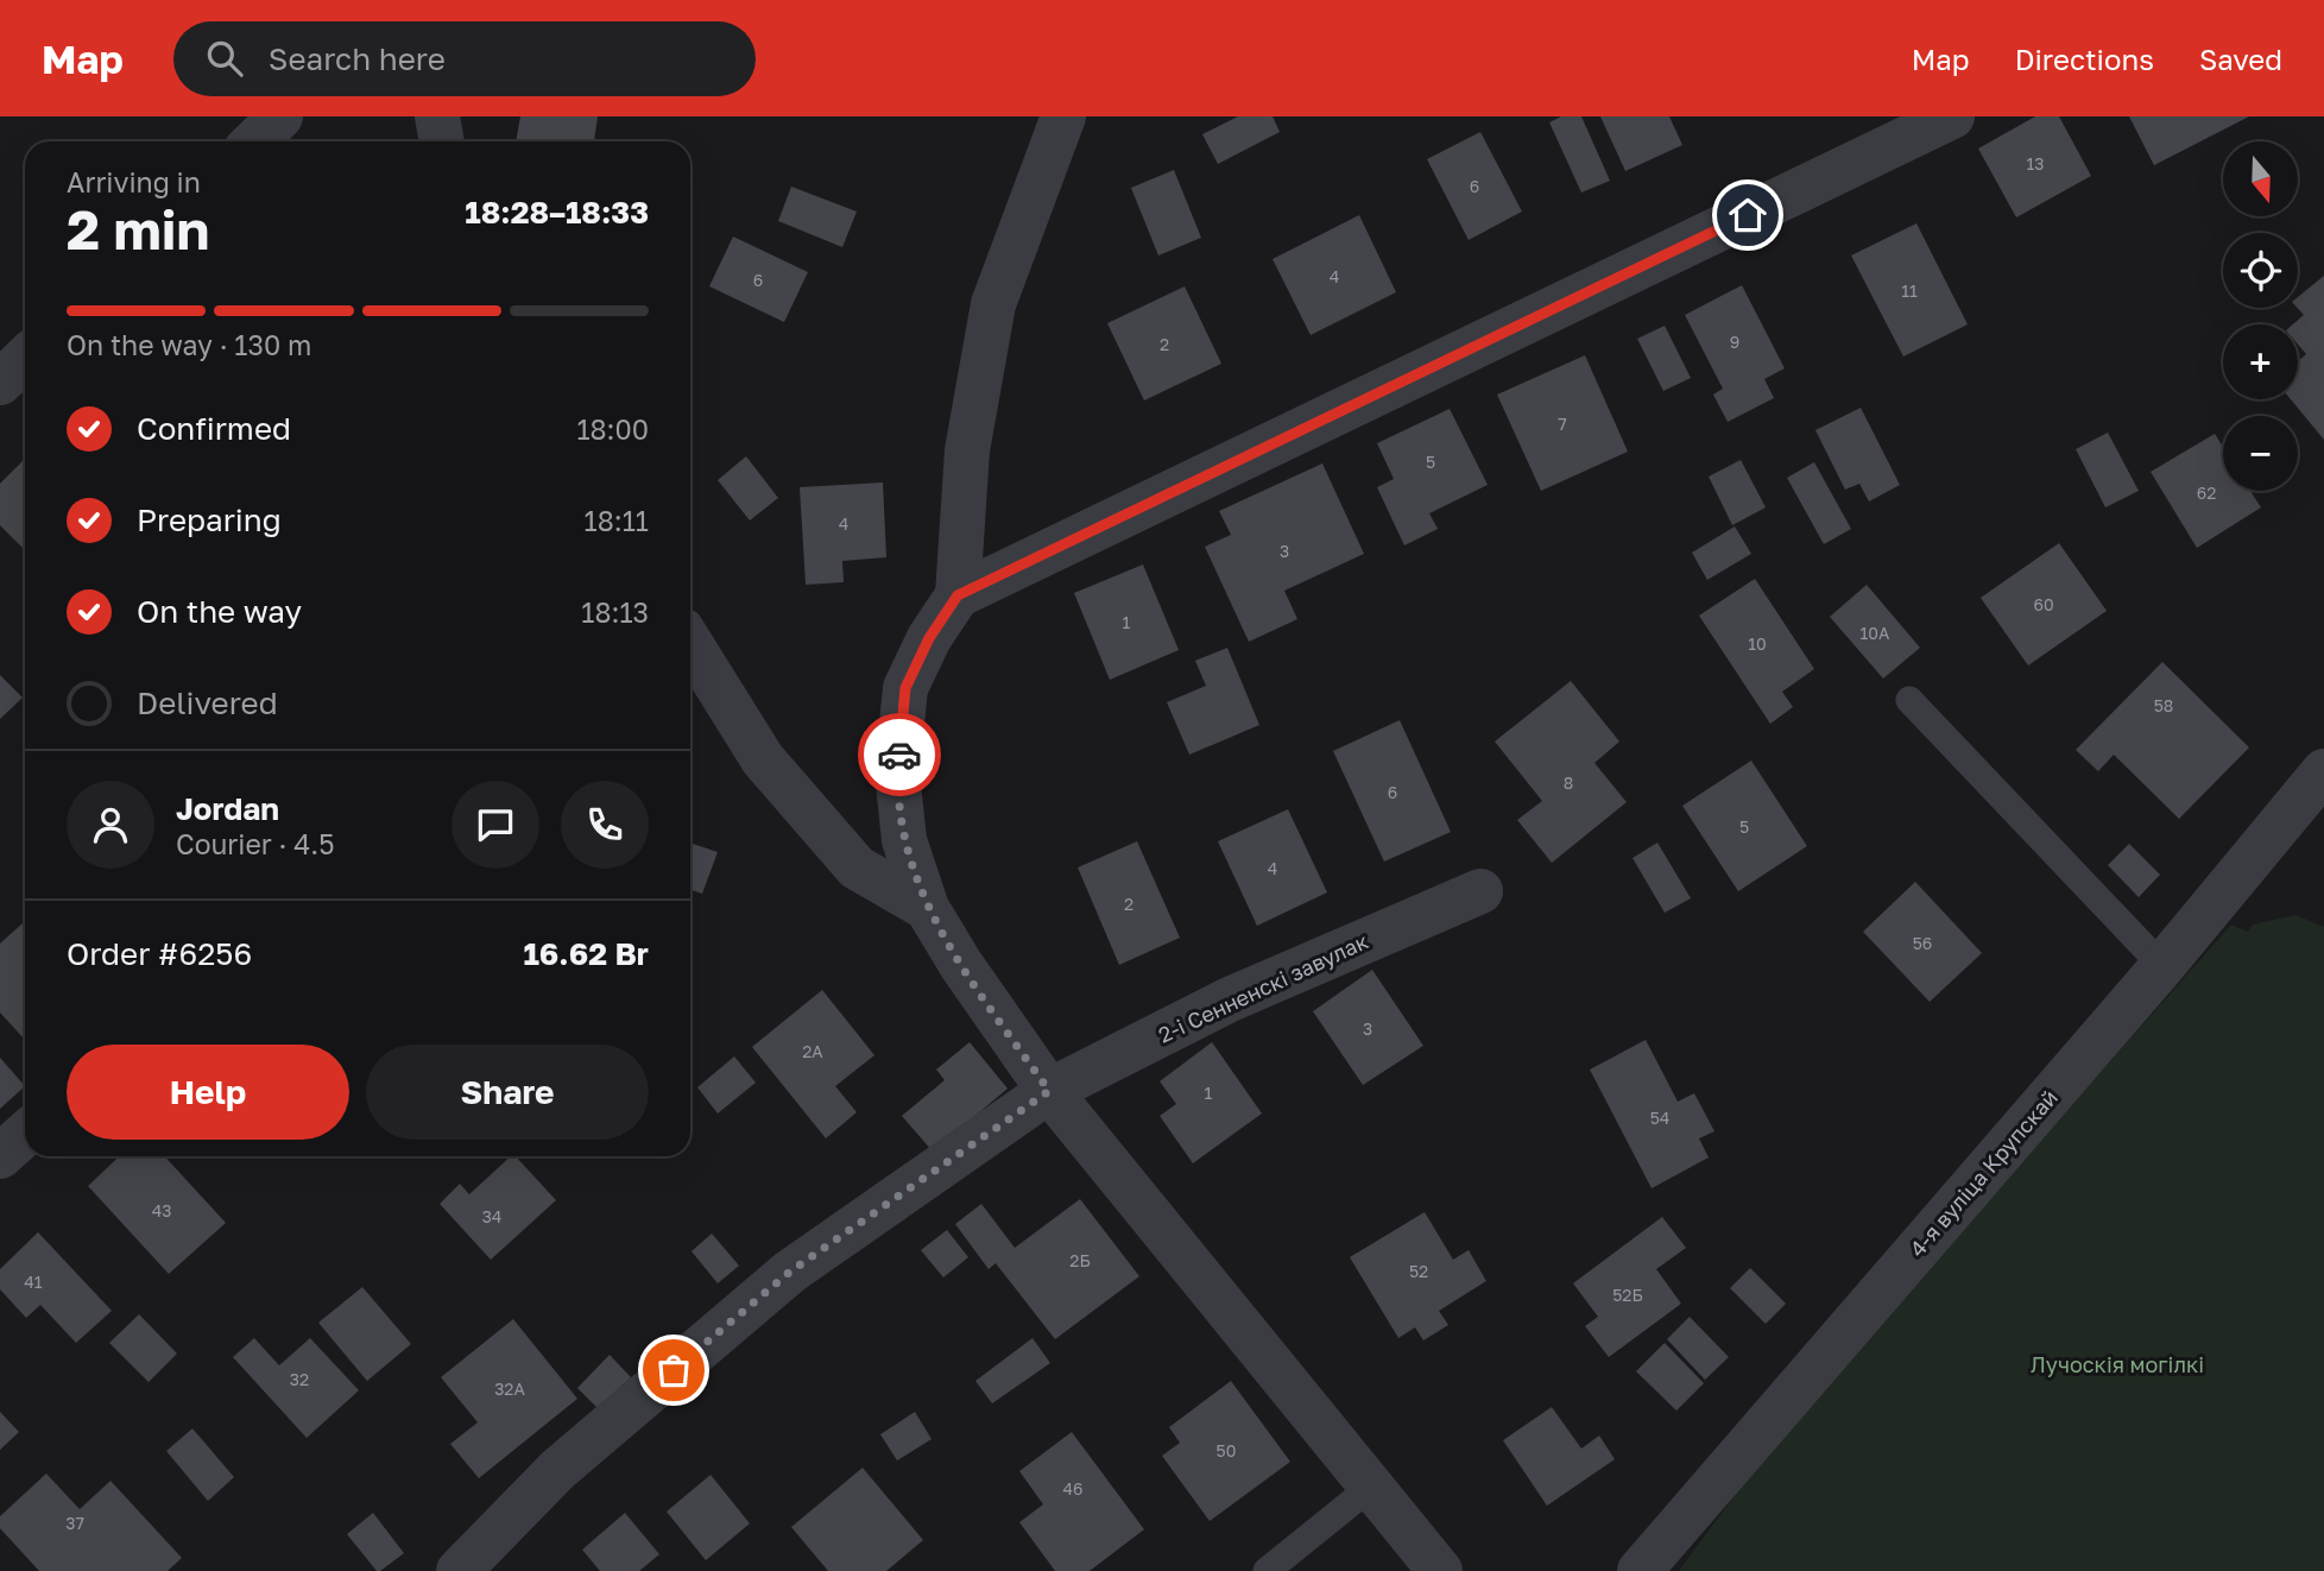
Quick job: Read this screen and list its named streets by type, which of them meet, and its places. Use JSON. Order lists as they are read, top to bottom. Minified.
{"streets":{"street":["2-і Сенненскі завулак","4-я вуліца Крупскай"]},"parks":["Лучоскія могілкі"],"house_numbers":["13","6","4","6","11","9","2","7","5","62","4","3","60","1","10А","10","58","8","6","5","4","2","56","3","2А","1","54","43","34","2Б","52","41","52Б","32","32А","50","46","37"],"north":"bottom","page":{"header":"Map","search":"Search here","nav":["Map","Directions","Saved"],"map_buttons":["+","−"],"heading":["2 min","Arriving in","18:28–18:33"],"panel":["Jordan","Courier · 4.5","Order #6256","16.62 Br"],"bar":"On the way · 130 m","list":[["Confirmed","18:00"],["Preparing","18:11"],["On the way","18:13"],"Delivered"],"buttons":["Help","Share"]}}
